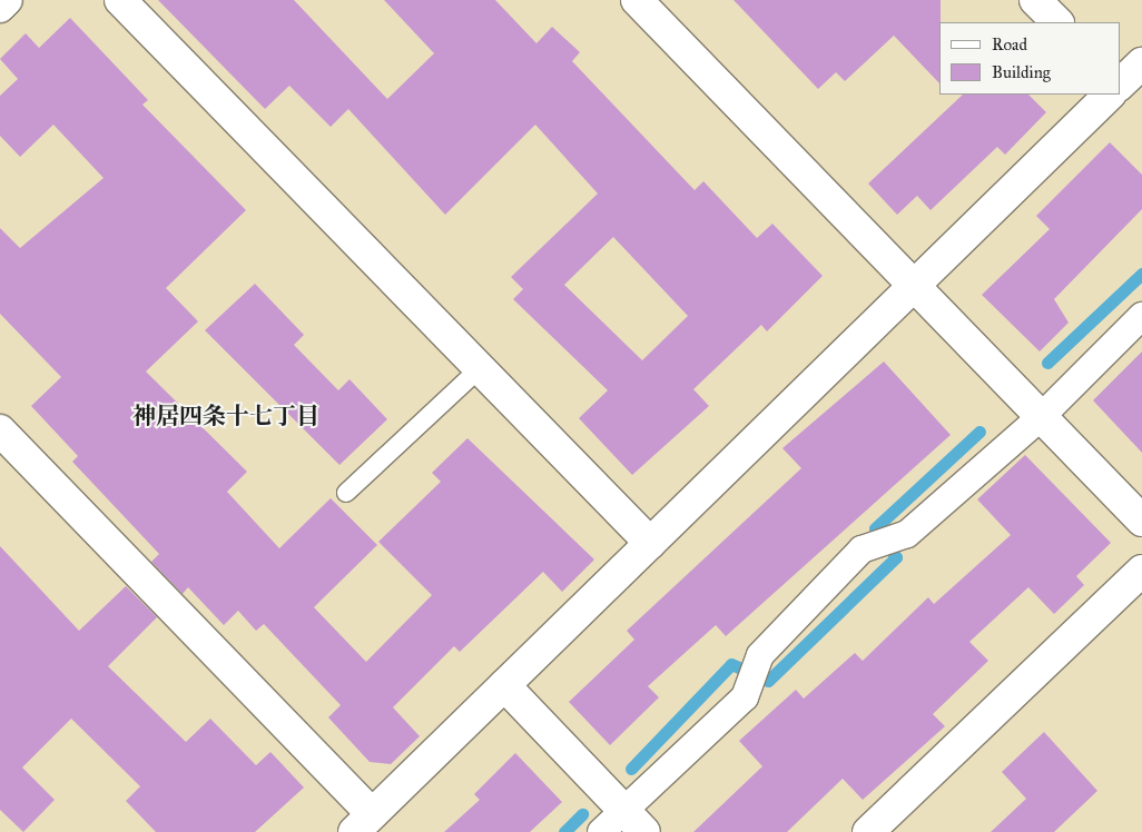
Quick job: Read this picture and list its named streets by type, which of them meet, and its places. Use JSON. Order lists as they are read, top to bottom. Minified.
{"districts":["神居四条十七丁目"],"legend":["Road","Building"]}
